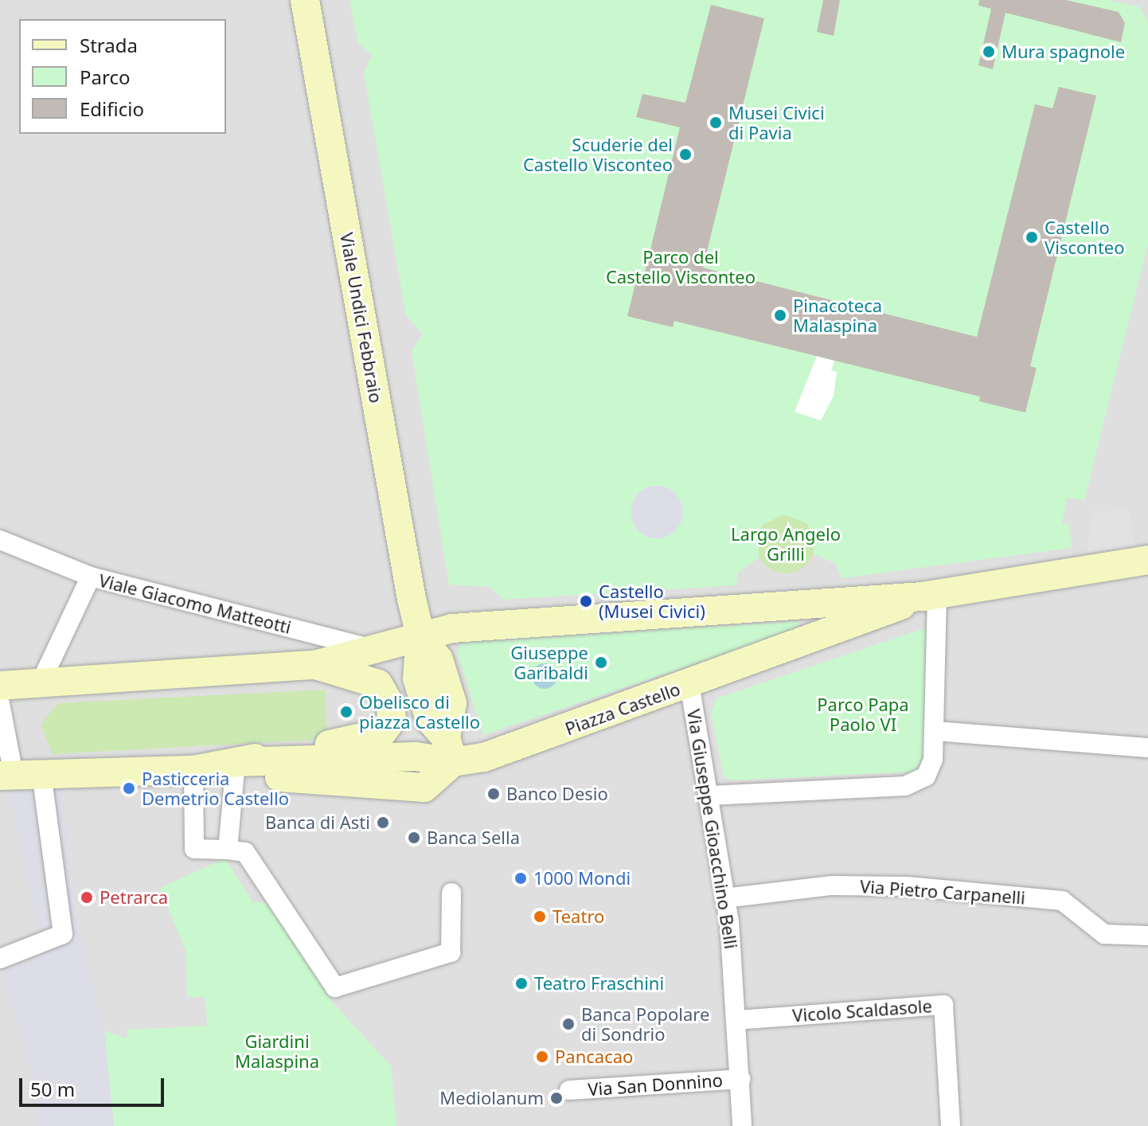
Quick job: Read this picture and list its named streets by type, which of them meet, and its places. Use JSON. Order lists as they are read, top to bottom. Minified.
{"streets":{"street":["Viale Undici Febbraio","Viale Giacomo Matteotti","Piazza Castello","Via Giuseppe Gioacchino Belli","Via Pietro Carpanelli","Vicolo Scaldasole","Via San Donnino"]},"crossings":[["Viale Undici Febbraio","Piazza Castello"],["Piazza Castello","Via Giuseppe Gioacchino Belli"],["Via Giuseppe Gioacchino Belli","Via Pietro Carpanelli"],["Via Giuseppe Gioacchino Belli","Vicolo Scaldasole"],["Via Giuseppe Gioacchino Belli","Via San Donnino"]],"parks":["Parco del Castello Visconteo","Largo Angelo Grilli","Parco Papa Paolo VI","Giardini Malaspina"],"places":["Mura spagnole","Musei Civici di Pavia","Scuderie del Castello Visconteo","Castello Visconteo","Pinacoteca Malaspina","Castello (Musei Civici)","Giuseppe Garibaldi","Obelisco di piazza Castello","Pasticceria Demetrio Castello","Banco Desio","Banca di Asti","Banca Sella","1000 Mondi","Petrarca","Teatro","Teatro Fraschini","Banca Popolare di Sondrio","Pancacao","Mediolanum"],"legend":["Strada","Parco","Edificio"],"scale_bar":"50 m"}
